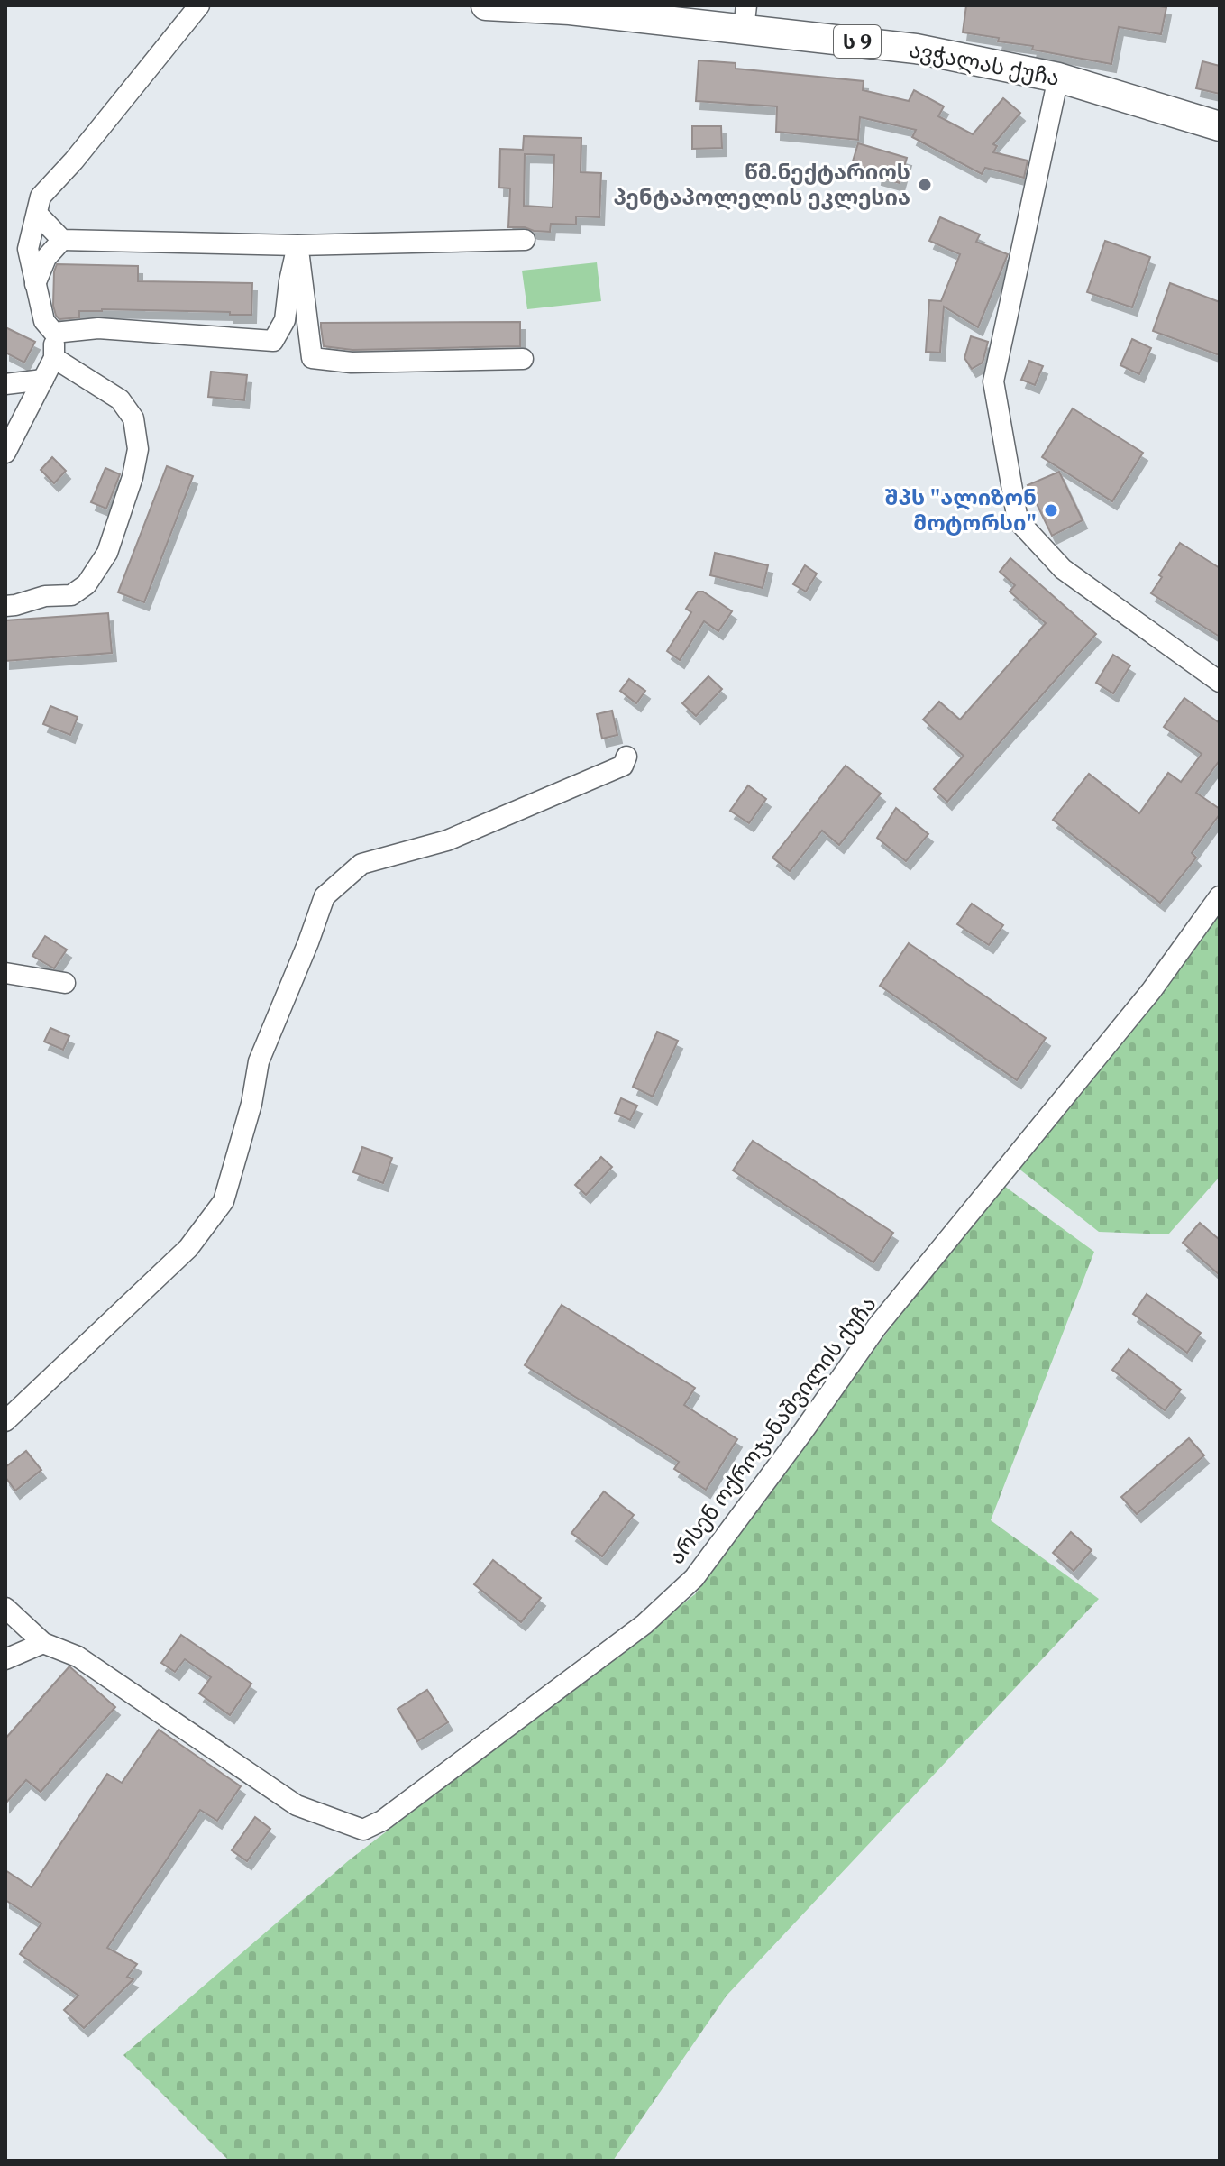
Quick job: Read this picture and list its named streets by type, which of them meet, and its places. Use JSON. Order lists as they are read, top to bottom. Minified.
{"streets":{"highway":["ს 9","ავჭალას ქუჩა"],"street":["არსენ ოქროჯანაშვილის ქუჩა"]},"places":["წმ.ნექტარიოს პენტაპოლელის ეკლესია","შპს \"ალიზონ მოტორსი\""]}
